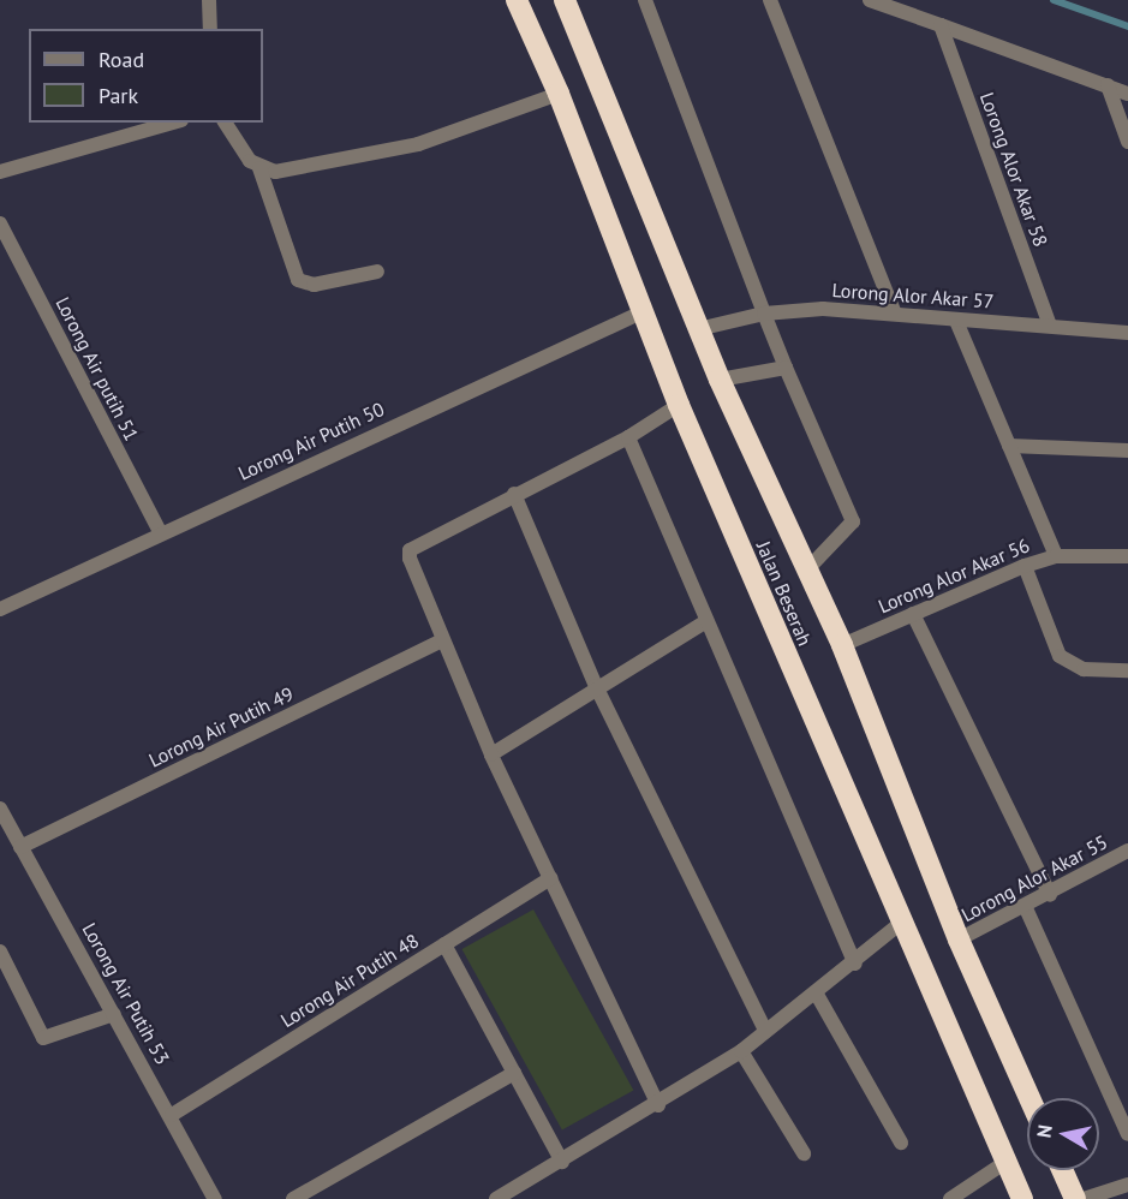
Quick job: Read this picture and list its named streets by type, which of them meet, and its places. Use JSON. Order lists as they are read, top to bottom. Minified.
{"streets":{"highway":["Jalan Beserah"],"street":["Lorong Alor Akar 58","Lorong Alor Akar 57","Lorong Air putih 51","Lorong Air Putih 50","Lorong Alor Akar 56","Lorong Air Putih 49","Lorong Alor Akar 55","Lorong Air Putih 48","Lorong Air Putih 53"]},"crossings":[["Lorong Alor Akar 58","Lorong Alor Akar 57"],["Lorong Alor Akar 57","Jalan Beserah"],["Lorong Air putih 51","Lorong Air Putih 50"],["Lorong Air Putih 50","Jalan Beserah"],["Lorong Alor Akar 56","Jalan Beserah"],["Jalan Beserah","Lorong Alor Akar 55"],["Lorong Air Putih 49","Lorong Air Putih 53"],["Lorong Air Putih 48","Lorong Air Putih 53"]],"legend":["Road","Park"],"north":"left"}
